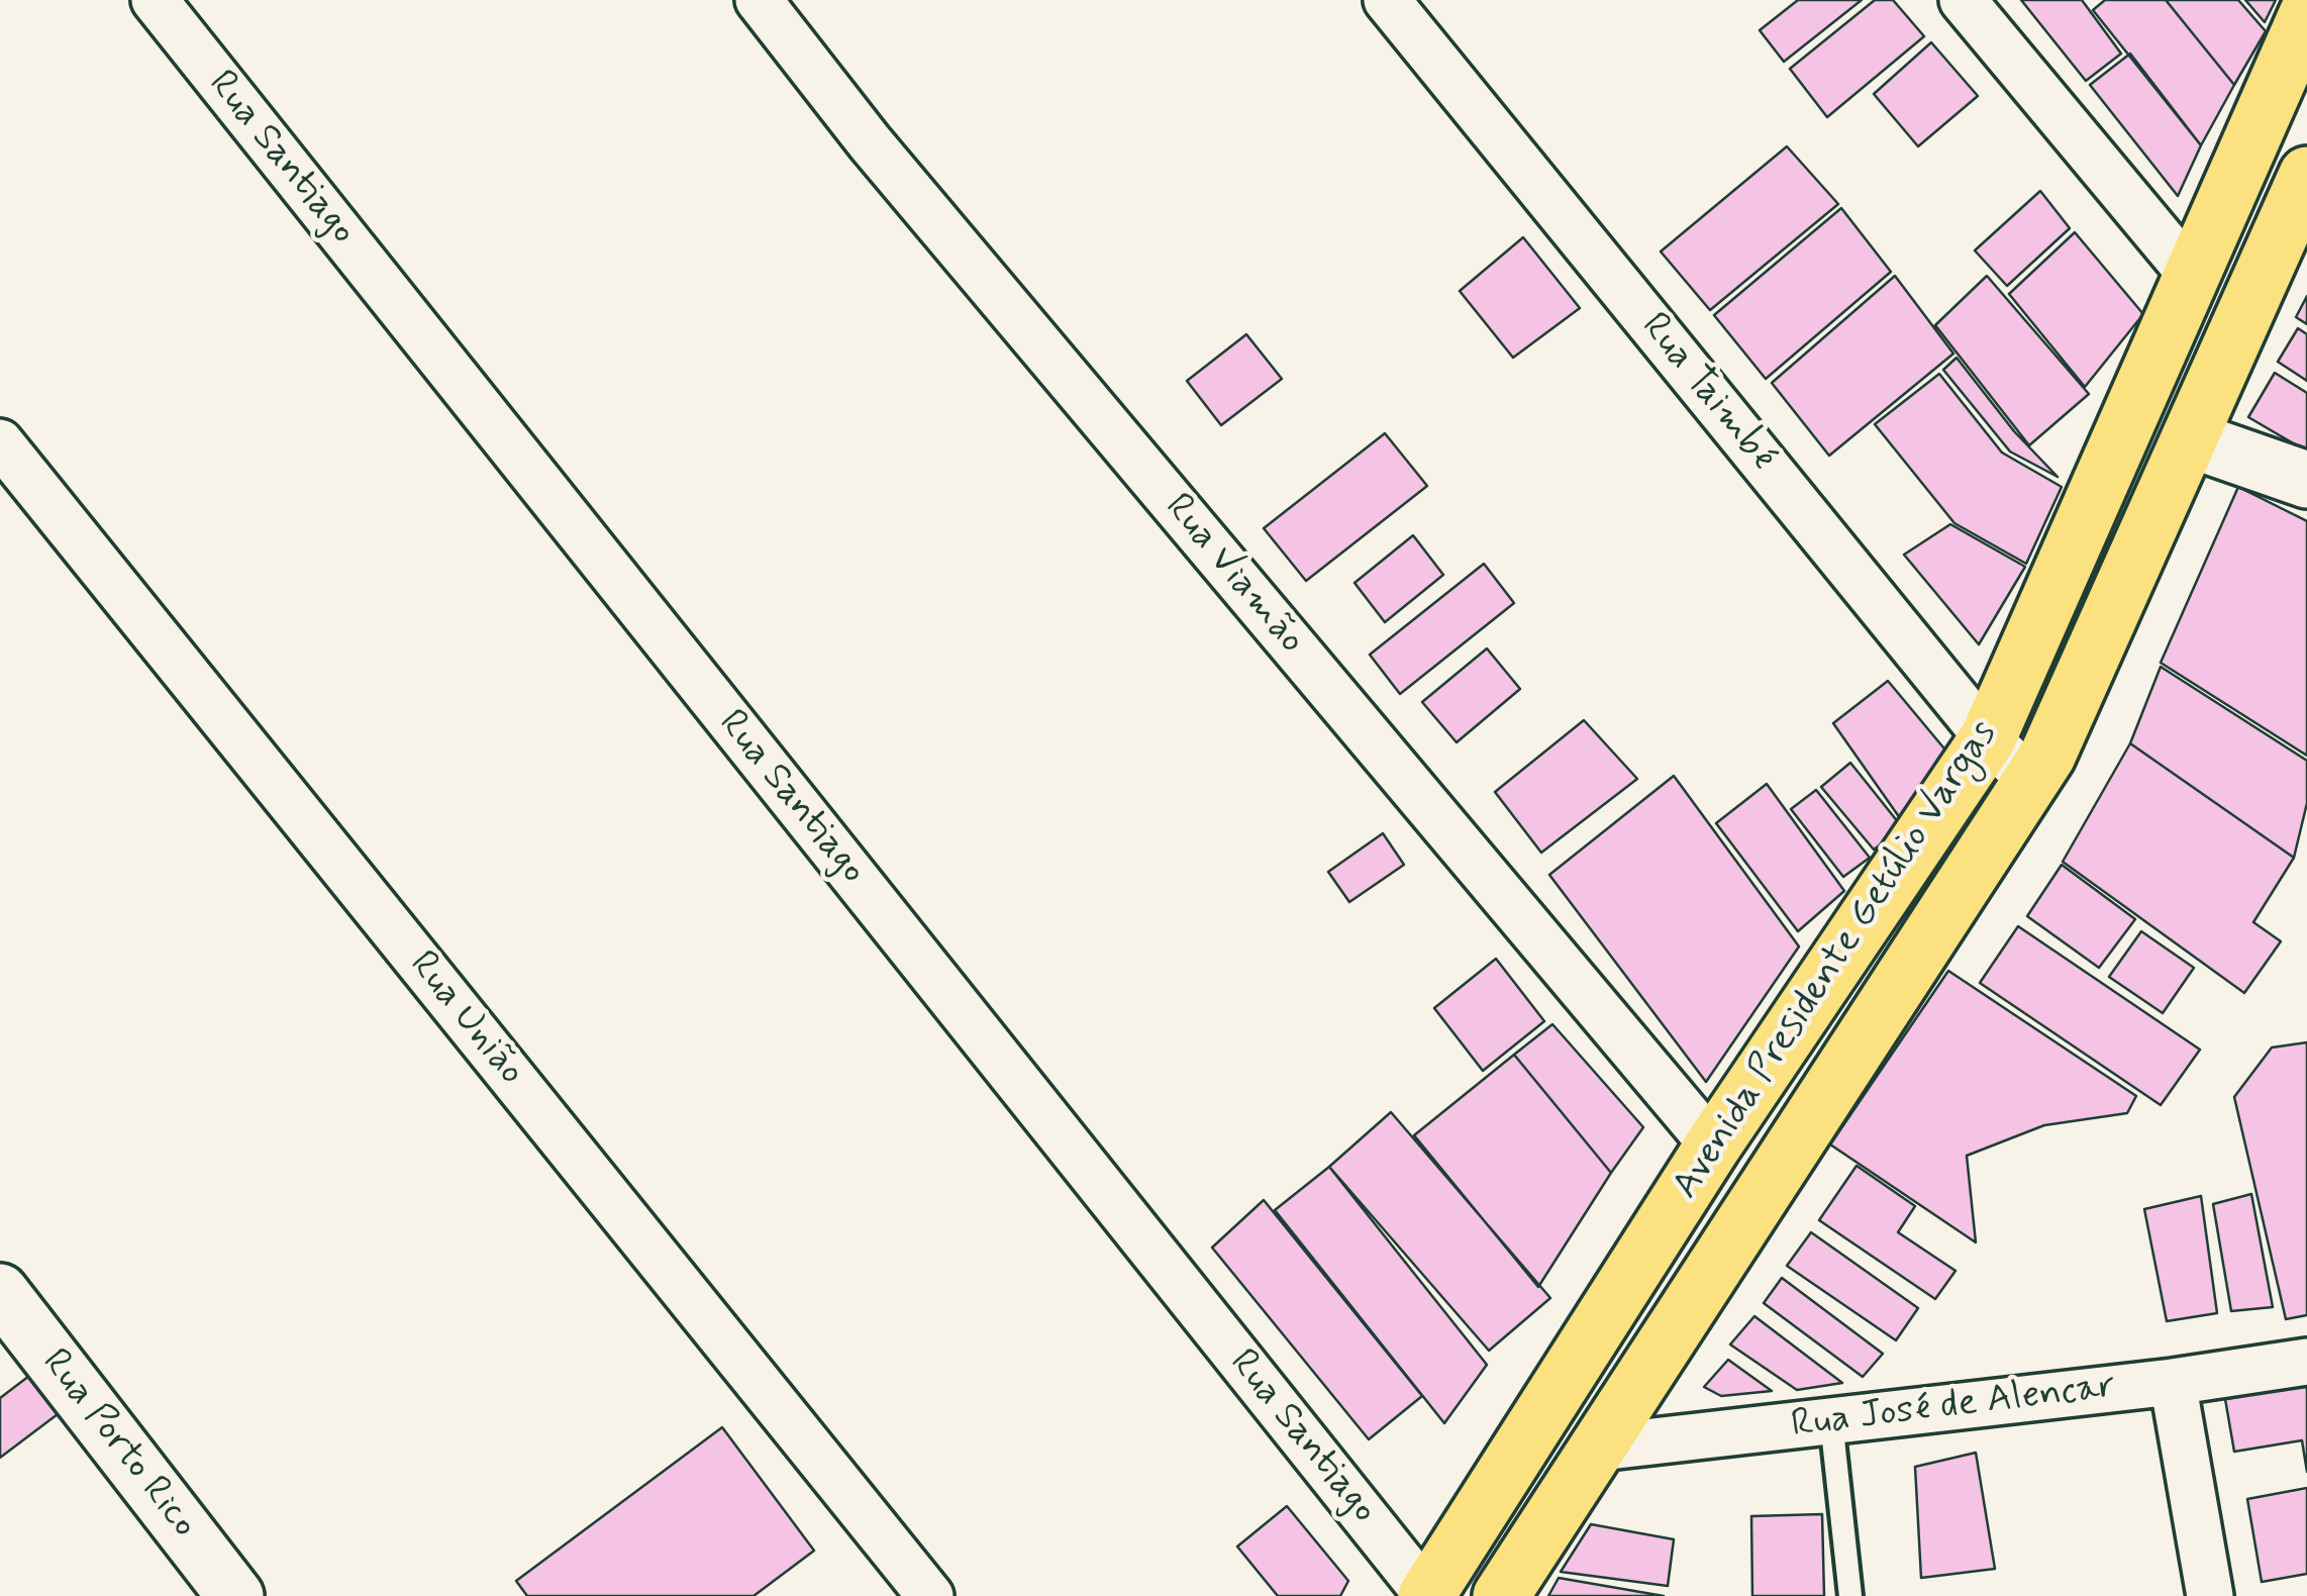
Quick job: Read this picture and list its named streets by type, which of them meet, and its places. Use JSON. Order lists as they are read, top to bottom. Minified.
{"streets":{"main road":["Avenida Presidente Getúlio Vargas"],"street":["Rua Santiago","Rua Taimbé","Rua Viamão","Rua União","Rua José de Alencar","Rua Porto Rico"]},"crossings":[["Rua Santiago","Avenida Presidente Getúlio Vargas"],["Rua Taimbé","Avenida Presidente Getúlio Vargas"],["Rua Viamão","Avenida Presidente Getúlio Vargas"],["Avenida Presidente Getúlio Vargas","Rua José de Alencar"]]}
